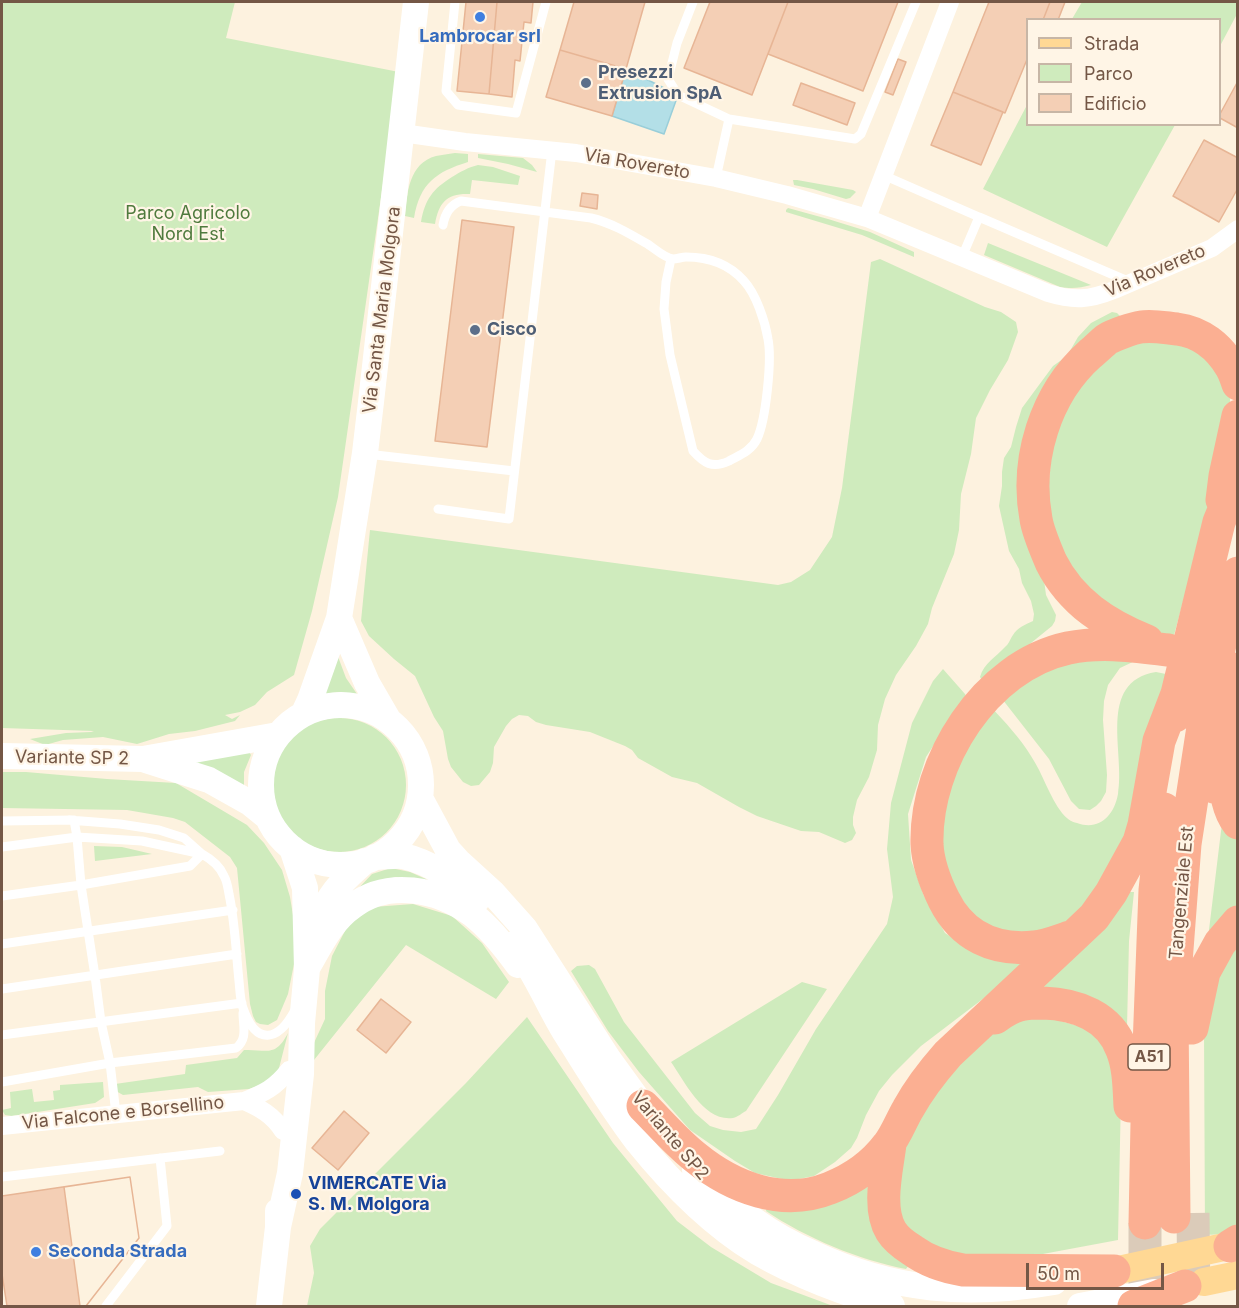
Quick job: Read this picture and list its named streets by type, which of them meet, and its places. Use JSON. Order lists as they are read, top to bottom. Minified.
{"streets":{"highway":["Tangenziale Est","A51"],"main road":["Via Santa Maria Molgora","Variante SP 2","Variante SP2"],"street":["Via Rovereto","Via Falcone e Borsellino"]},"crossings":[["Via Rovereto","Via Santa Maria Molgora"],["Via Santa Maria Molgora","Variante SP 2"],["Via Santa Maria Molgora","Variante SP2"],["Variante SP 2","Variante SP2"],["Tangenziale Est","A51"]],"parks":["Parco Agricolo Nord Est"],"places":["Lambrocar srl","Presezzi Extrusion SpA","Cisco","VIMERCATE Via S. M. Molgora","Seconda Strada"],"legend":["Strada","Parco","Edificio"],"scale_bar":"50 m"}
